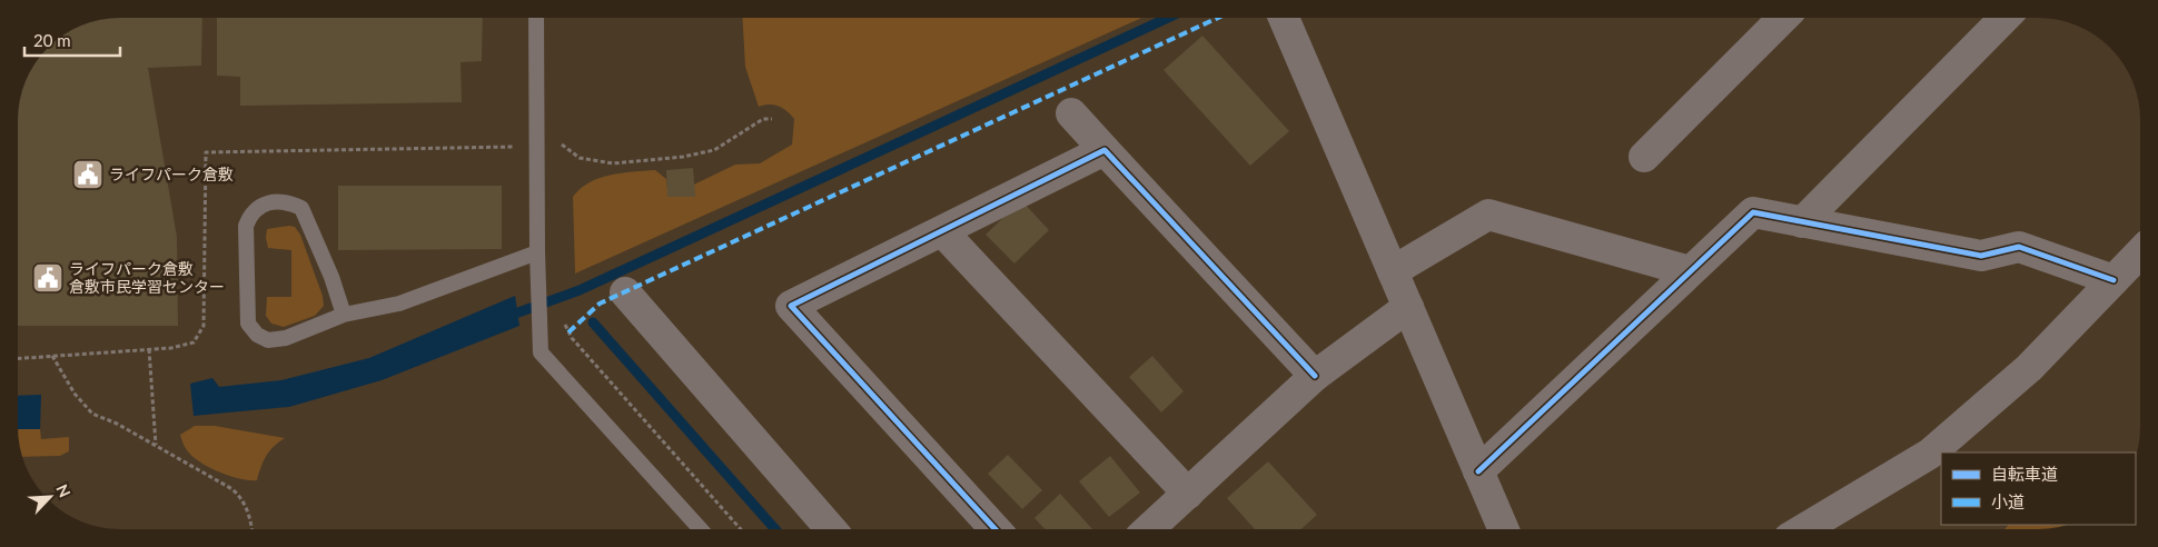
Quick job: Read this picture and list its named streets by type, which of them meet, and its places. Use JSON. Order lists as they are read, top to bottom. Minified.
{"places":{"public building":["ライフパーク倉敷","ライフパーク倉敷 倉敷市民学習センター"]},"legend":["自転車道","小道"],"scale_bar":"20 m","north":"top right"}
